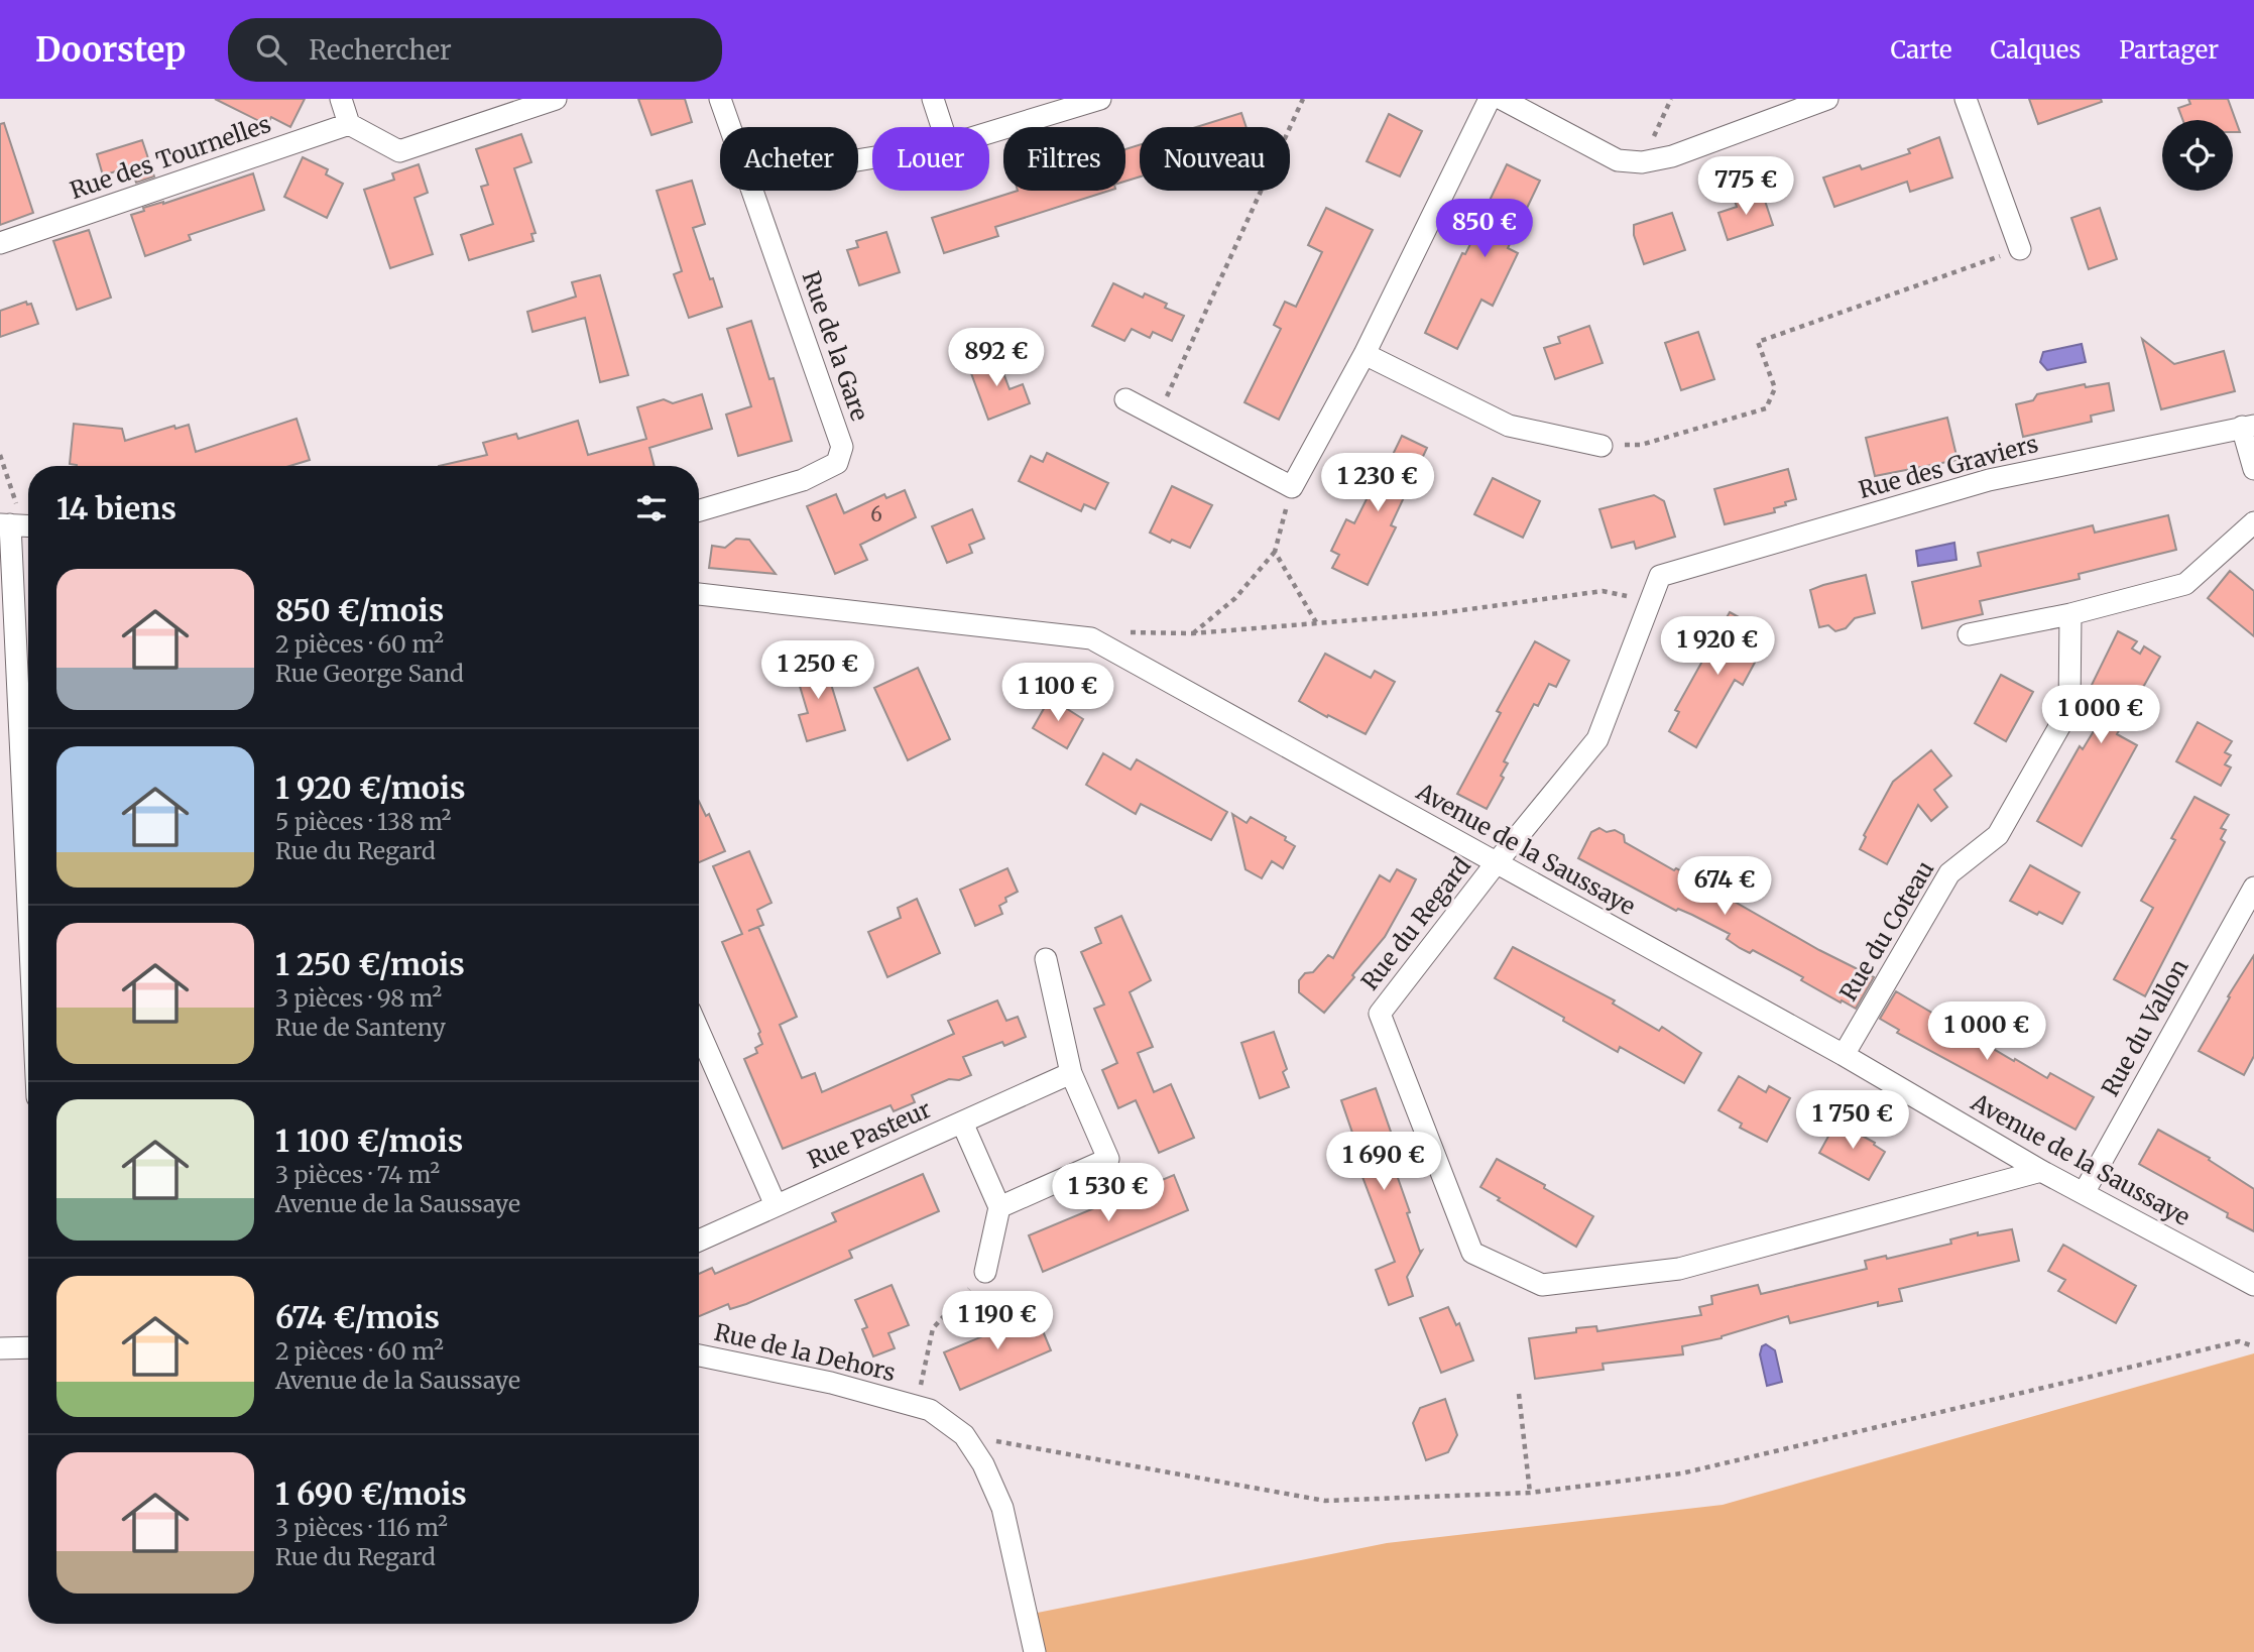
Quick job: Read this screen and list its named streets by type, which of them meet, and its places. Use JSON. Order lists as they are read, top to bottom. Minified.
{"streets":{"street":["Rue des Tournelles","Rue de la Gare","Rue des Graviers","Avenue de la Saussaye","Rue du Regard","Rue du Coteau","Rue du Vallon","Rue Pasteur","Rue de la Dehors"]},"crossings":[["Rue des Graviers","Rue du Regard"],["Avenue de la Saussaye","Rue du Regard"],["Avenue de la Saussaye","Rue du Coteau"],["Avenue de la Saussaye","Rue du Vallon"]],"house_numbers":["6"],"page":{"header":"Doorstep","search":"Rechercher","nav":["Carte","Calques","Partager"],"chip":["Acheter","Louer","Filtres","Nouveau"],"price":["775 €","850 €","892 €","1 230 €","1 920 €","1 250 €","1 100 €","1 000 €","674 €","1 000 €","1 750 €","1 690 €","1 530 €","1 190 €"],"heading":"14 biens","list":[{"name":"850 €/mois","note":"2 pièces · 60 m² · Rue George Sand"},{"name":"1 920 €/mois","note":"5 pièces · 138 m² · Rue du Regard"},{"name":"1 250 €/mois","note":"3 pièces · 98 m² · Rue de Santeny"},{"name":"1 100 €/mois","note":"3 pièces · 74 m² · Avenue de la Saussaye"},{"name":"674 €/mois","note":"2 pièces · 60 m² · Avenue de la Saussaye"},{"name":"1 690 €/mois","note":"3 pièces · 116 m² · Rue du Regard"}]}}
